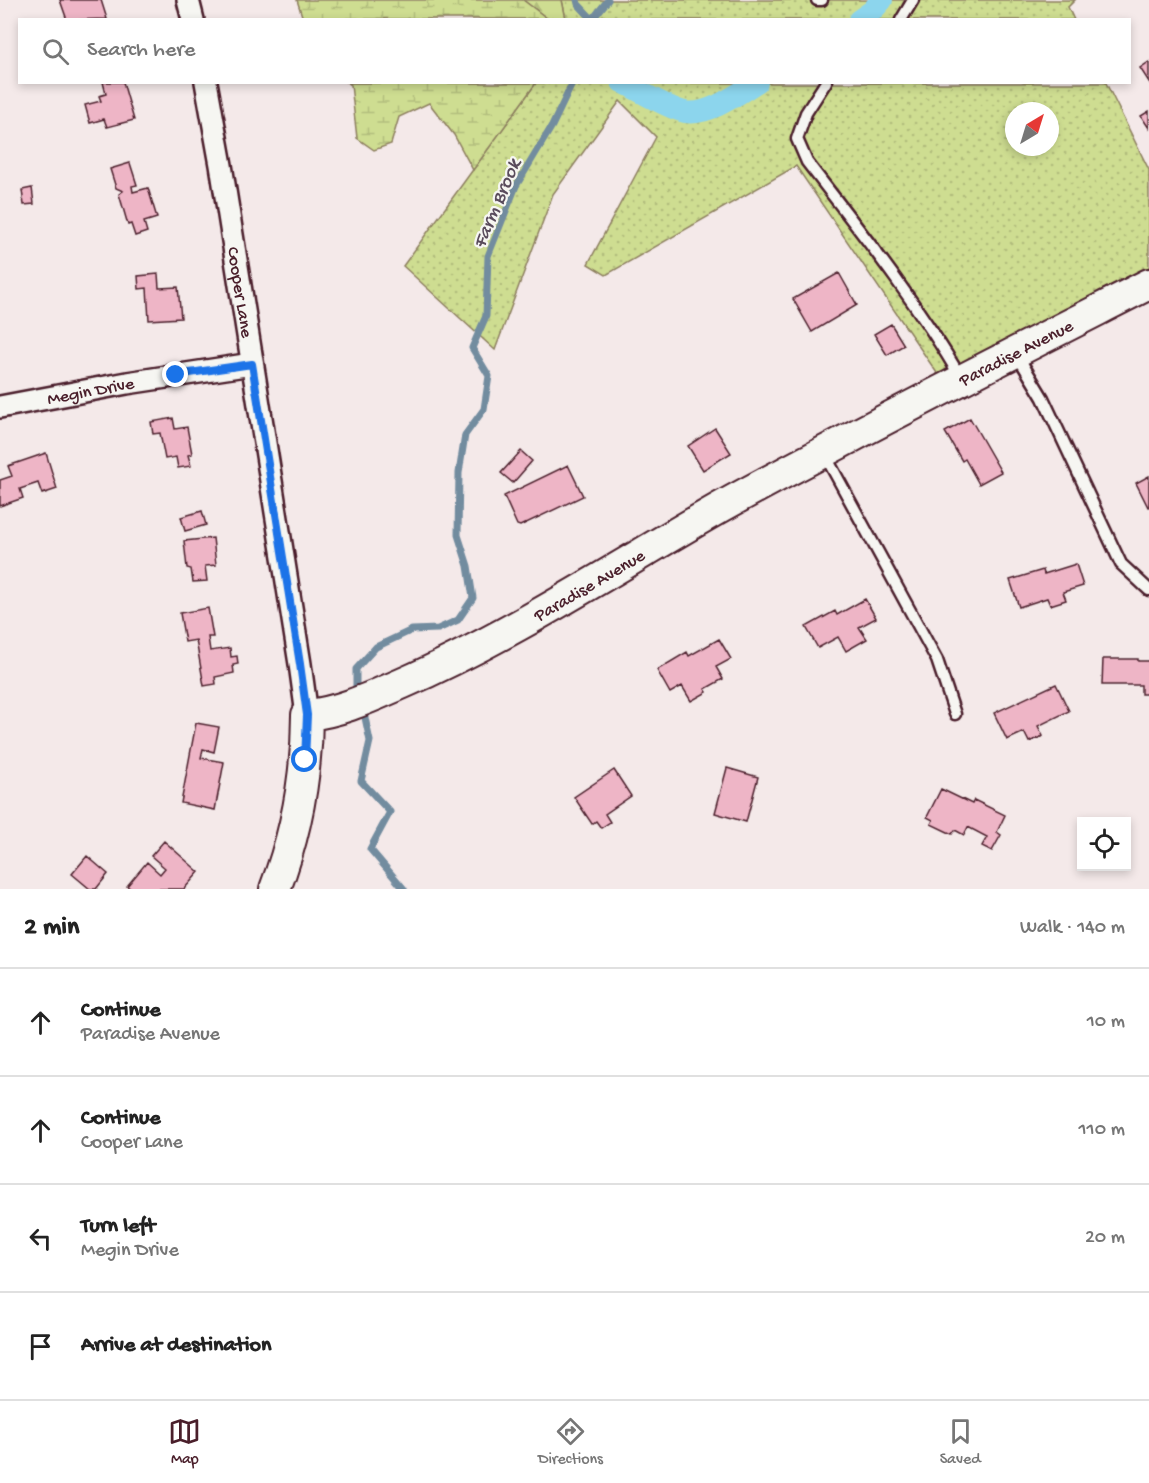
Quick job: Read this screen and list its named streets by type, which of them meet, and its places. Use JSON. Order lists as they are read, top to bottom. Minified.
{"streets":{"street":["Cooper Lane","Paradise Avenue","Megin Drive"]},"crossings":[["Cooper Lane","Paradise Avenue"],["Cooper Lane","Megin Drive"]],"water":["Farm Brook"],"north":"top right","page":{"search":"Search here","heading":["2 min","Walk · 140 m"],"list":[["Continue","Paradise Avenue","10 m"],["Continue","Cooper Lane","110 m"],["Turn left","Megin Drive","20 m"],"Arrive at destination"],"nav":["Map","Directions","Saved"]}}
